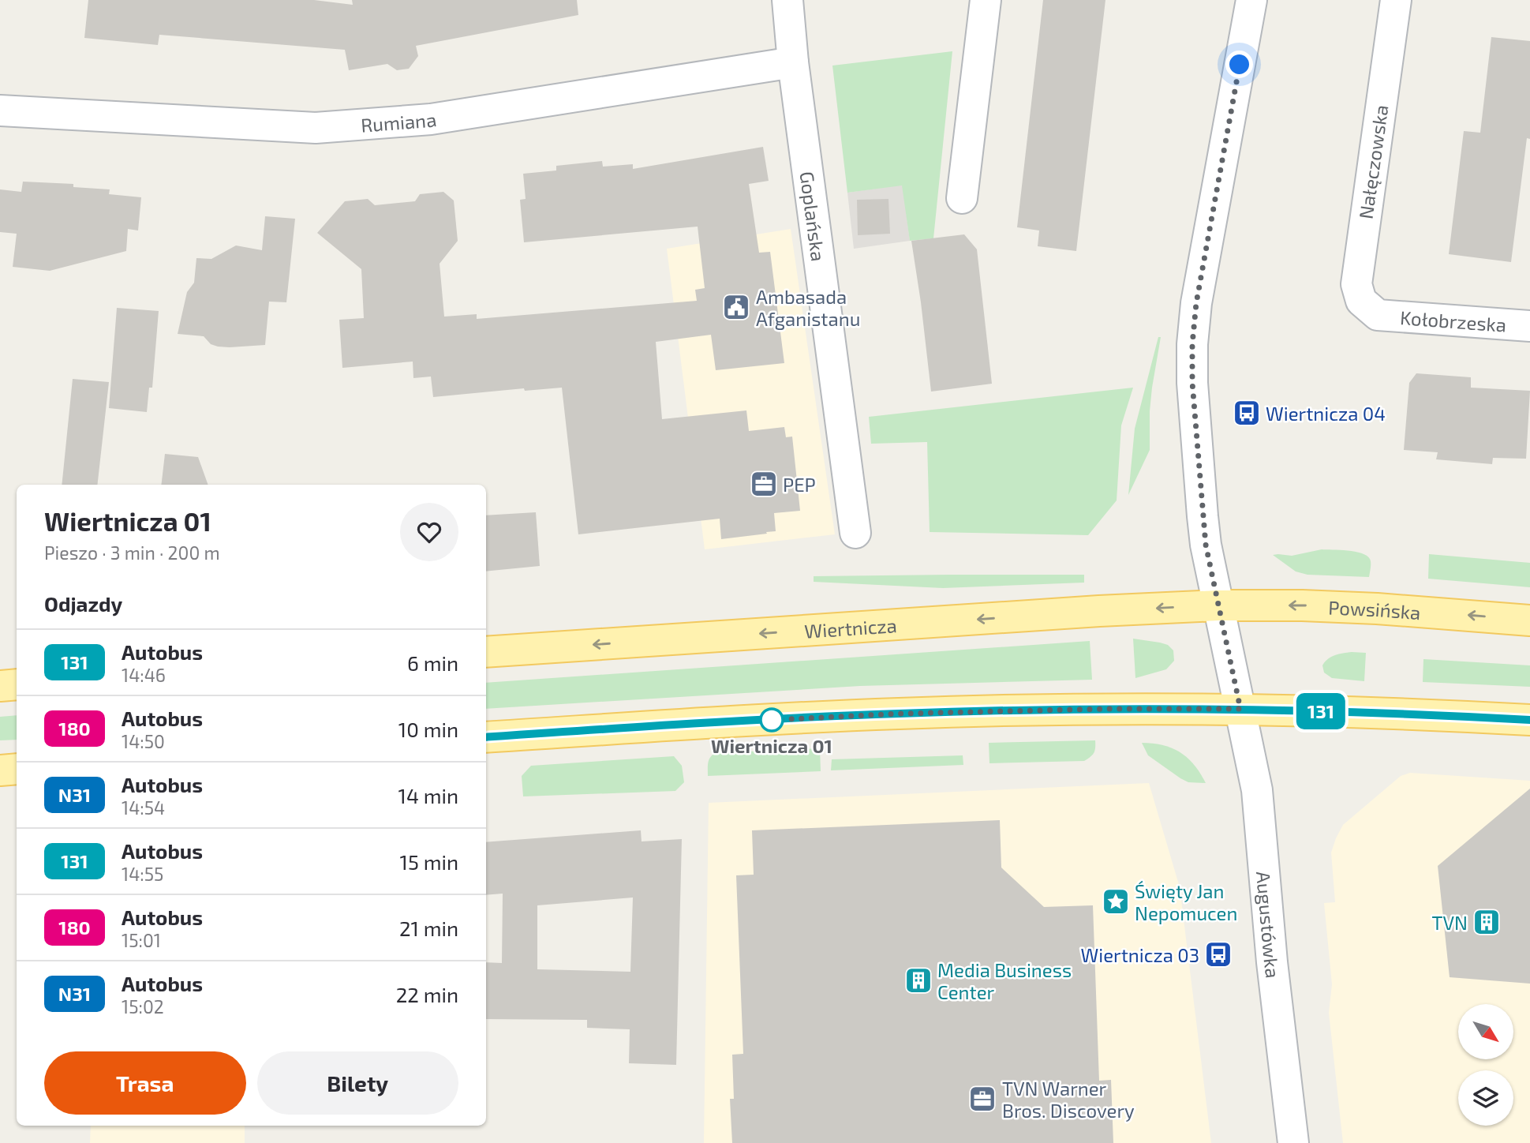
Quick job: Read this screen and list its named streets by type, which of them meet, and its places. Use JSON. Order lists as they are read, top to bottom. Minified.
{"streets":{"main road":["Powsińska","Wiertnicza"],"street":["Rumiana","Nałęczowska","Goplańska","Kołobrzeska","Augustówka"]},"crossings":[["Rumiana","Goplańska"],["Nałęczowska","Kołobrzeska"],["Powsińska","Wiertnicza"],["Powsińska","Augustówka"],["Wiertnicza","Augustówka"]],"places":{"public building":["Ambasada Afganistanu"],"bus stop":["Wiertnicza 04","Wiertnicza 03"],"office":["PEP","TVN Warner Bros. Discovery"],"other":["Wiertnicza 01"],"place":["Święty Jan Nepomucen"],"building":["TVN","Media Business Center"]},"lines":["bus line 131"],"north":"bottom right","page":{"on_map":"131","heading":[["Wiertnicza 01","Pieszo · 3 min · 200 m"],"Odjazdy"],"list":[{"mark":"131","name":"Autobus","note":"14:46","value":"6 min"},{"mark":"180","name":"Autobus","note":"14:50","value":"10 min"},{"mark":"N31","name":"Autobus","note":"14:54","value":"14 min"},{"mark":"131","name":"Autobus","note":"14:55","value":"15 min"},{"mark":"180","name":"Autobus","note":"15:01","value":"21 min"},{"mark":"N31","name":"Autobus","note":"15:02","value":"22 min"}],"buttons":["Trasa","Bilety"]}}
